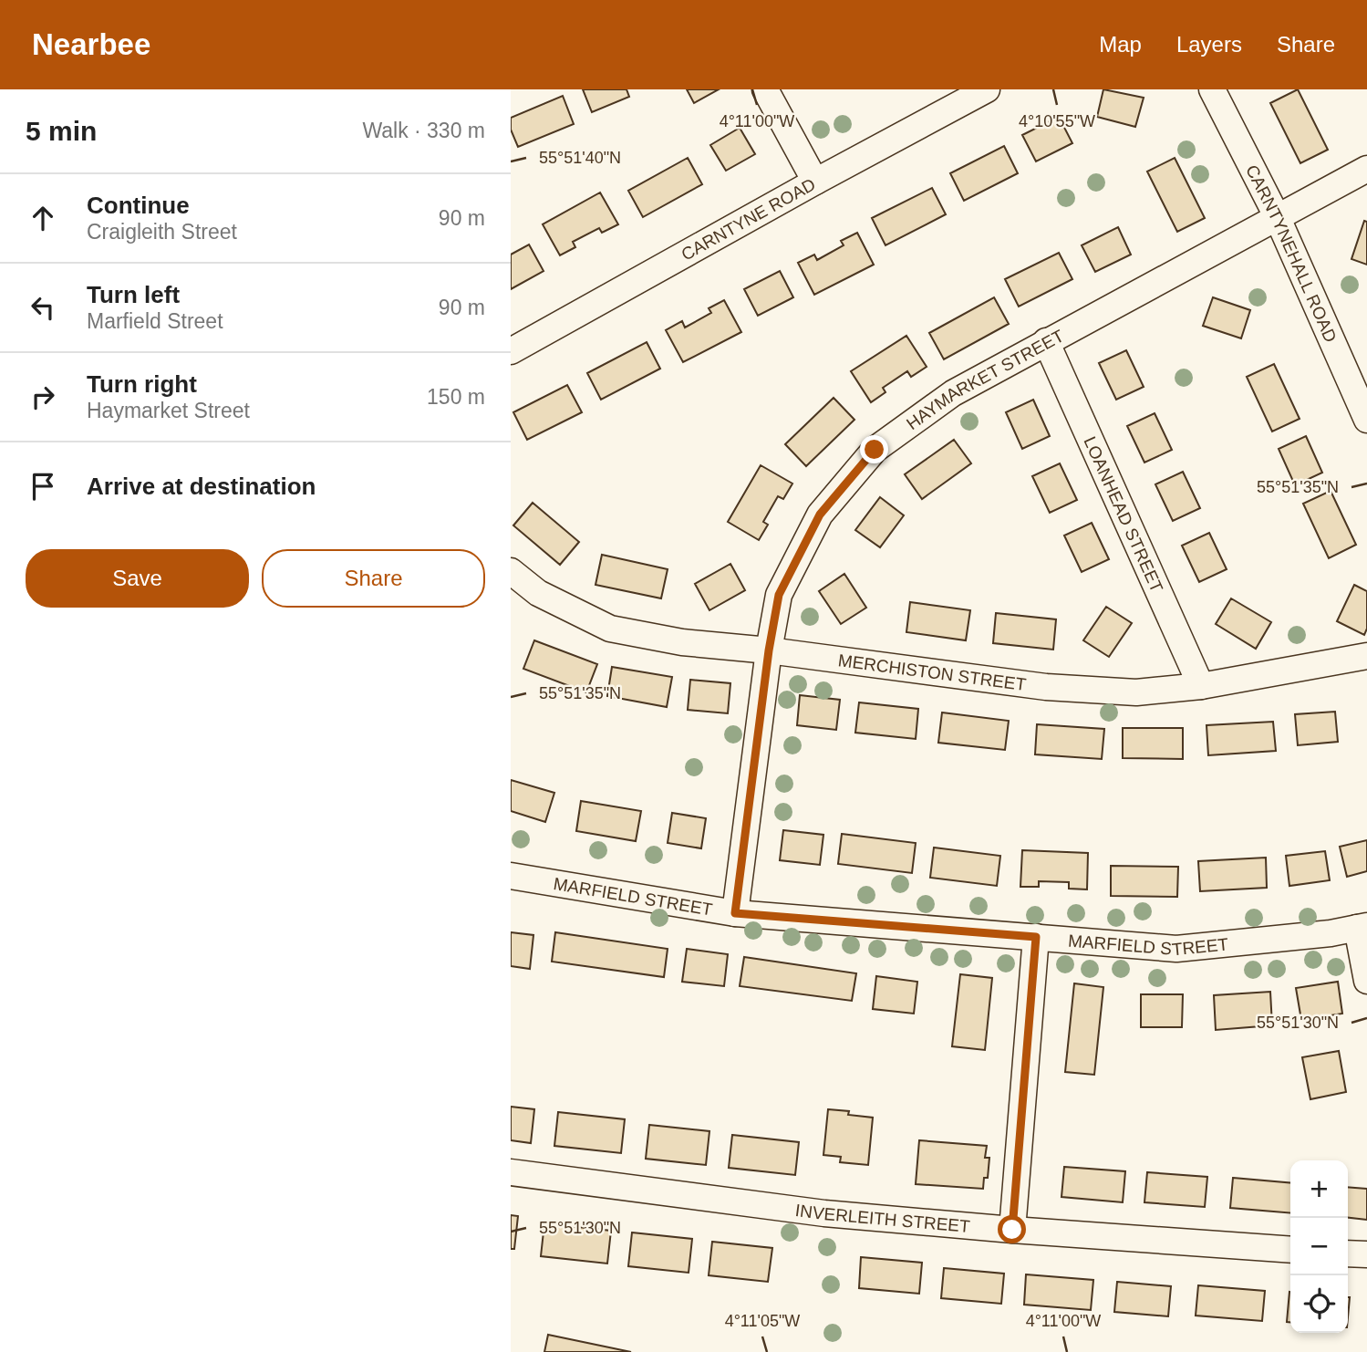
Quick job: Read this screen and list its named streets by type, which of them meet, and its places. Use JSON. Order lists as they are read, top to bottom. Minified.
{"streets":{"street":["CARNTYNE ROAD","CARNTYNEHALL ROAD","HAYMARKET STREET","LOANHEAD STREET","MERCHISTON STREET","MARFIELD STREET","INVERLEITH STREET"]},"crossings":[["CARNTYNEHALL ROAD","HAYMARKET STREET"],["HAYMARKET STREET","LOANHEAD STREET"],["HAYMARKET STREET","MERCHISTON STREET"],["HAYMARKET STREET","MARFIELD STREET"],["LOANHEAD STREET","MERCHISTON STREET"]],"page":{"header":"Nearbee","nav":["Map","Layers","Share"],"heading":["5 min","Walk · 330 m"],"list":[["Continue","Craigleith Street","90 m"],["Turn left","Marfield Street","90 m"],["Turn right","Haymarket Street","150 m"],"Arrive at destination"],"buttons":["Save","Share"],"map_buttons":["+","−"]},"coordinates":["4°11'00\"W","4°10'55\"W","55°51'40\"N","55°51'35\"N","55°51'30\"N","4°11'05\"W"]}
